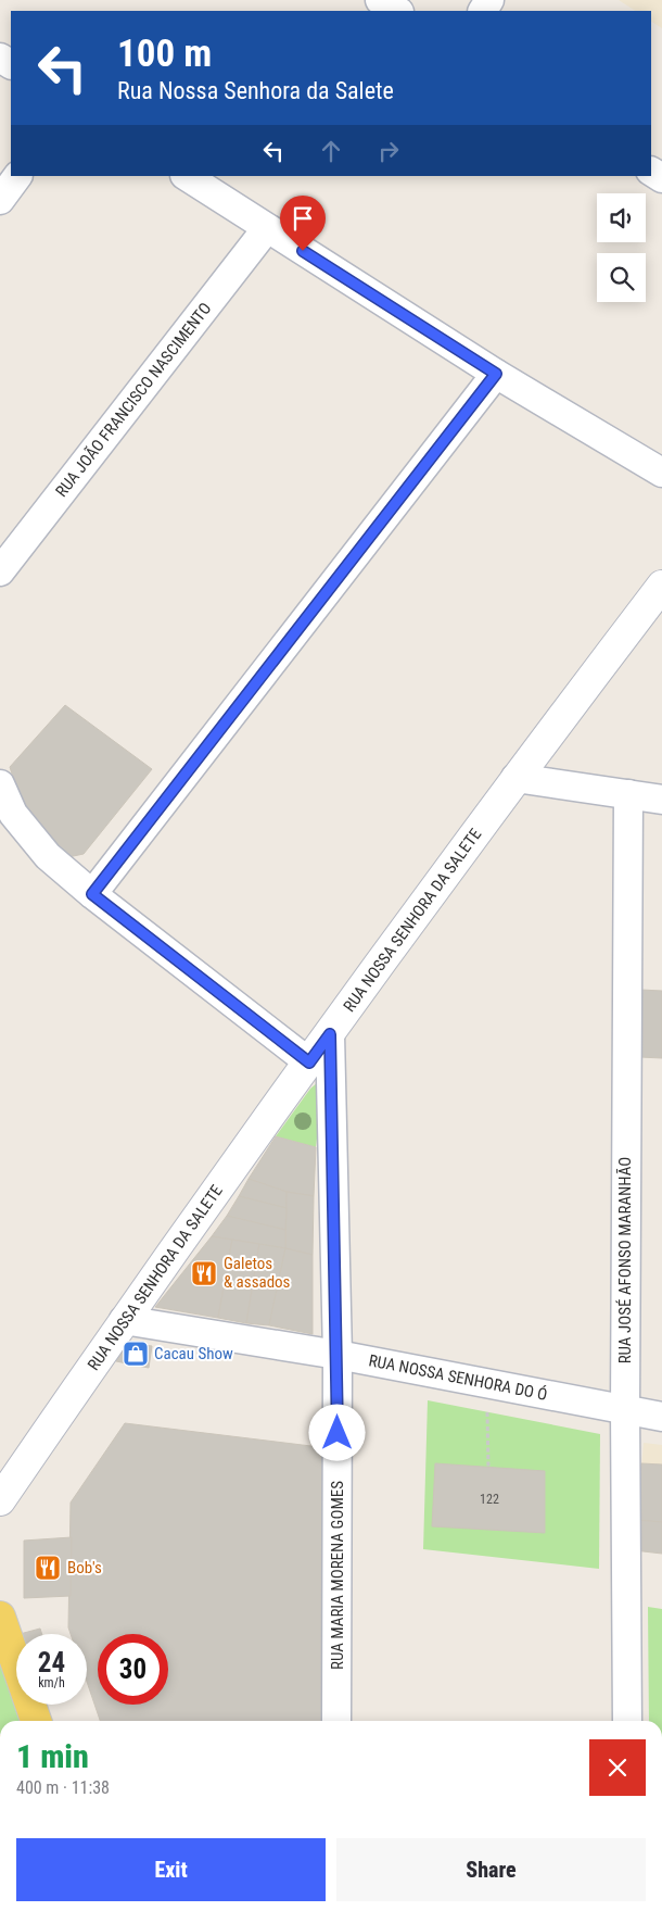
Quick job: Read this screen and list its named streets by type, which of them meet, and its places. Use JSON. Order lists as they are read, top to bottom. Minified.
{"streets":{"street":["RUA JOÃO FRANCISCO NASCIMENTO","RUA NOSSA SENHORA DA SALETE","RUA JOSÉ AFONSO MARANHÃO","RUA NOSSA SENHORA DO Ó","RUA MARIA MORENA GOMES"]},"crossings":[["RUA NOSSA SENHORA DA SALETE","RUA NOSSA SENHORA DO Ó"],["RUA NOSSA SENHORA DA SALETE","RUA MARIA MORENA GOMES"],["RUA JOSÉ AFONSO MARANHÃO","RUA NOSSA SENHORA DO Ó"],["RUA NOSSA SENHORA DO Ó","RUA MARIA MORENA GOMES"]],"places":{"restaurant":["Galetos & assados","Bob's"],"shop":["Cacau Show"]},"house_numbers":["122"],"page":{"turn":["100 m","Rua Nossa Senhora da Salete"],"speed":"24 km/h","limit":"30","heading":["1 min","400 m · 11:38"],"buttons":["Exit","Share"]}}
